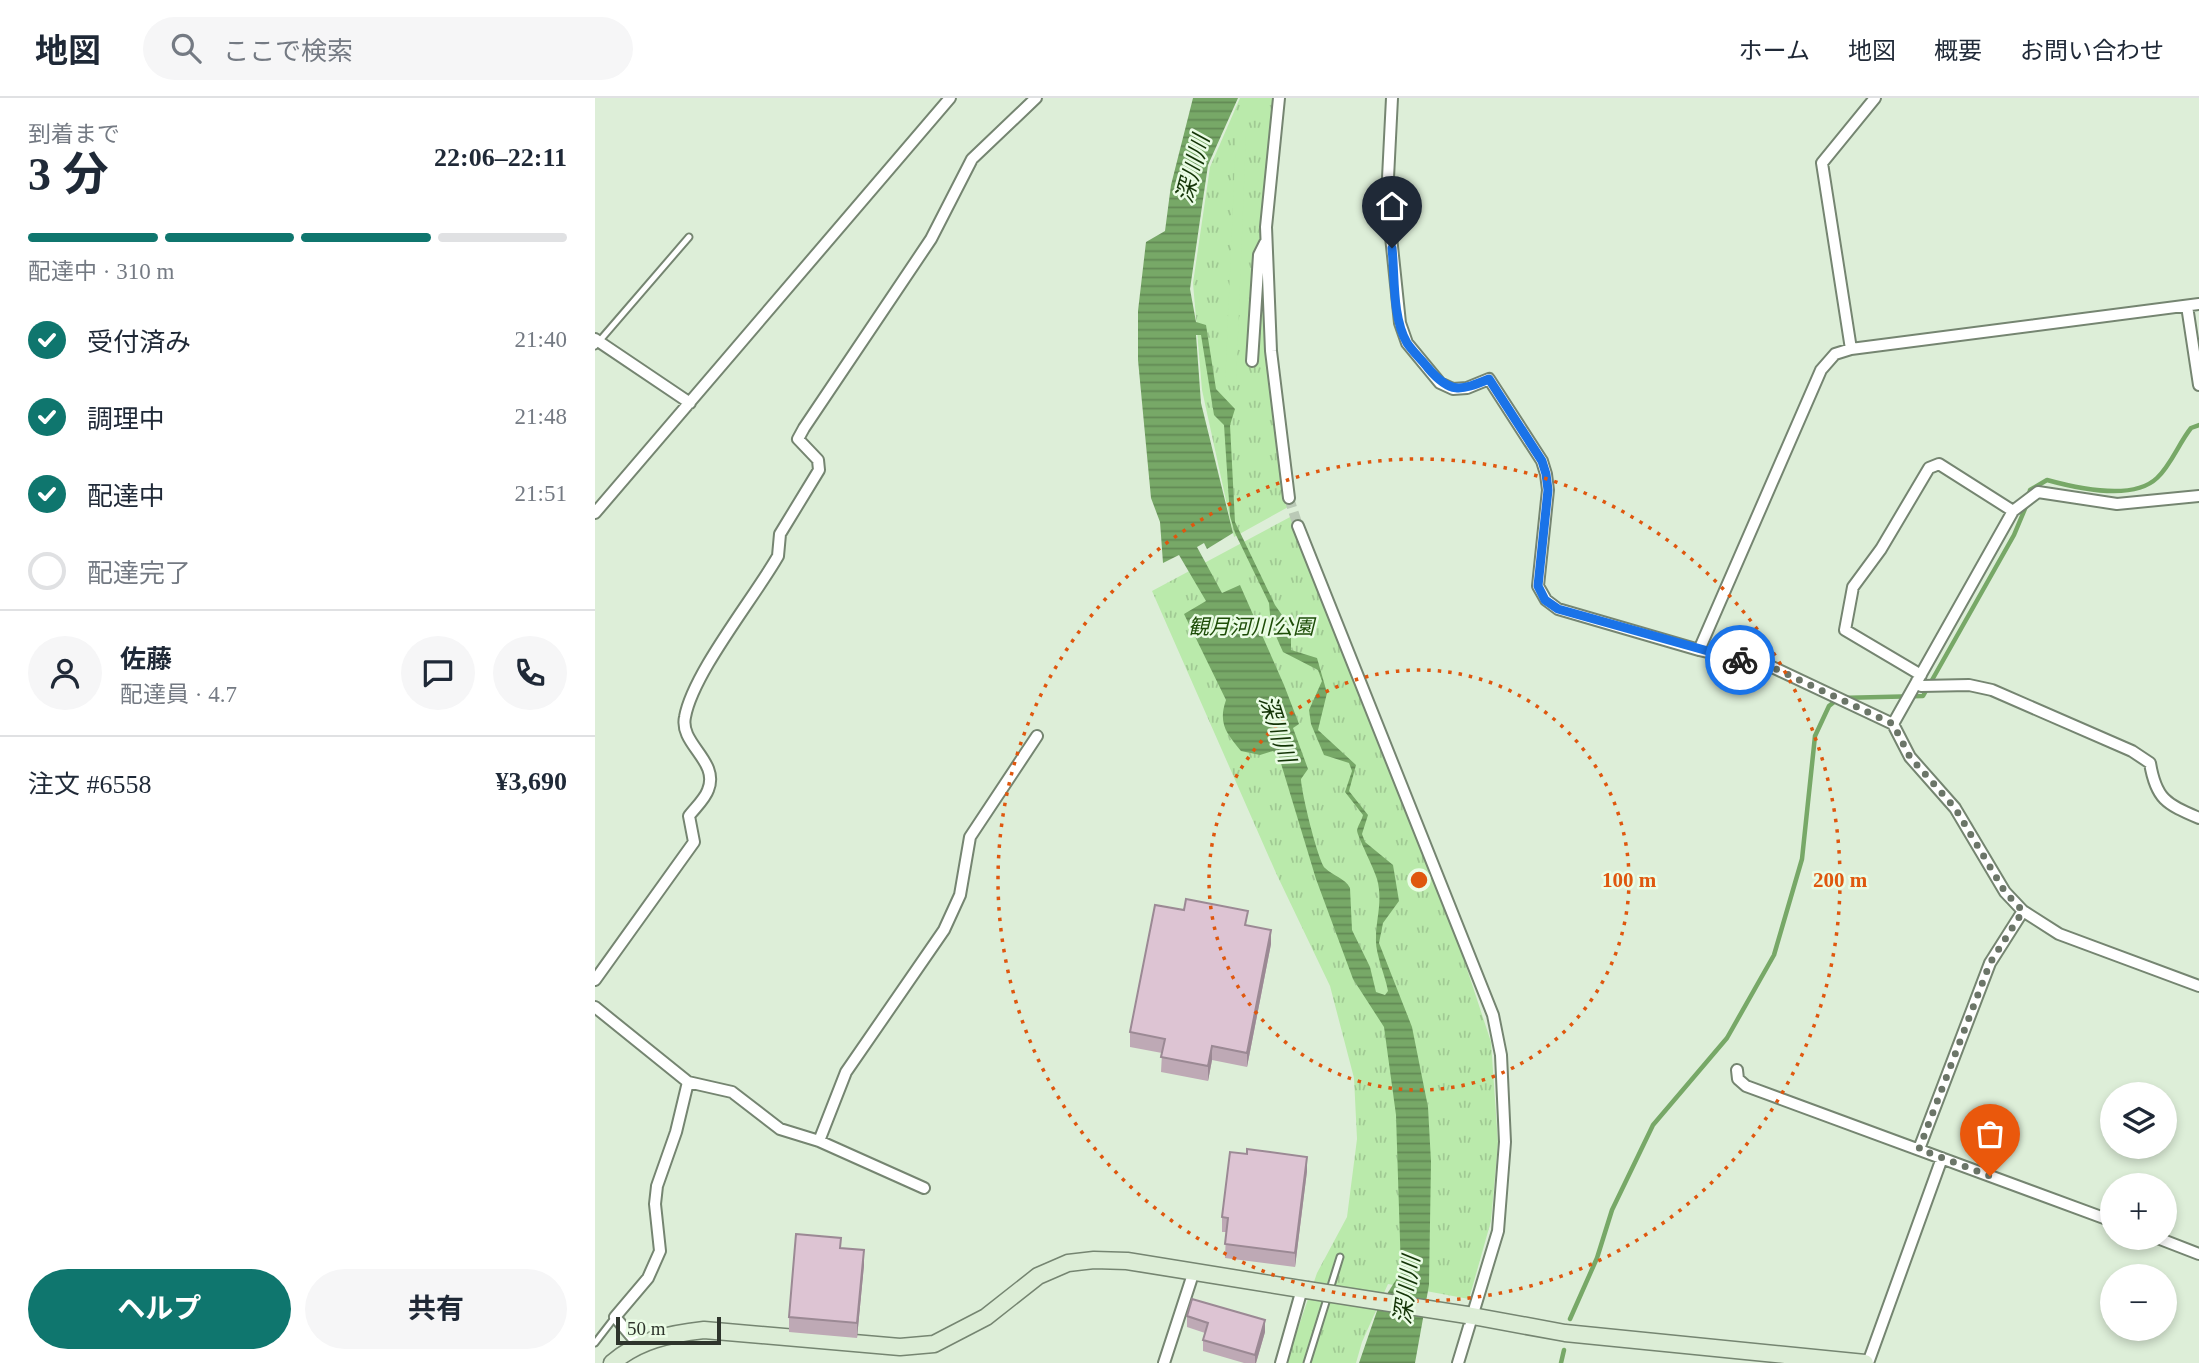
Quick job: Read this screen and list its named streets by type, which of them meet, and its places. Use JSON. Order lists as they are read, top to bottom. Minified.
{"water":["深川川"],"parks":["観月河川公園"],"scale_bar":"50 m","page":{"header":"地図","search":"ここで検索","nav":["ホーム","地図","概要","お問い合わせ"],"heading":["3 分","到着まで","22:06–22:11"],"panel":["佐藤","配達員 · 4.7","注文 #6558","¥3,690"],"bar":"配達中 · 310 m","list":[["受付済み","21:40"],["調理中","21:48"],["配達中","21:51"],"配達完了"],"map_buttons":["+","−"],"buttons":["ヘルプ","共有"],"scale":"50 m"},"rings":["100 m","200 m"]}
